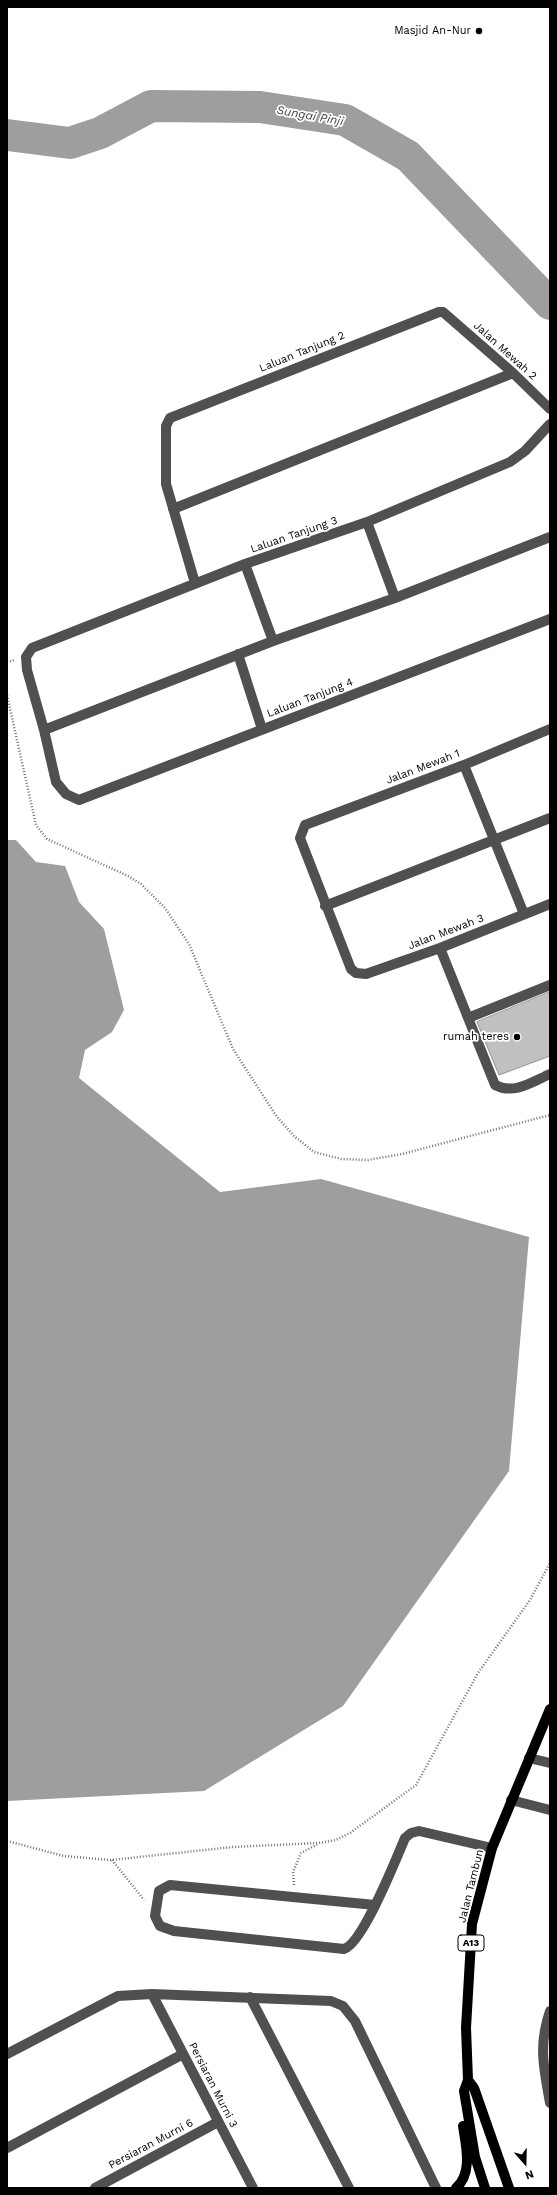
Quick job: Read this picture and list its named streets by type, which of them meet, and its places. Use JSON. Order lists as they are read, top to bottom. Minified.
{"streets":{"main road":["Jalan Tambun","A13"],"street":["Jalan Mewah 2","Laluan Tanjung 2","Laluan Tanjung 3","Laluan Tanjung 4","Jalan Mewah 1","Jalan Mewah 3","Persiaran Murni 3","Persiaran Murni 6"]},"crossings":[["Jalan Mewah 2","Laluan Tanjung 2"],["Laluan Tanjung 3","Laluan Tanjung 4"],["Jalan Mewah 1","Jalan Mewah 3"],["Persiaran Murni 3","Persiaran Murni 6"]],"water":["Sungai Pinji"],"places":["Masjid An-Nur","rumah teres"],"north":"bottom"}
